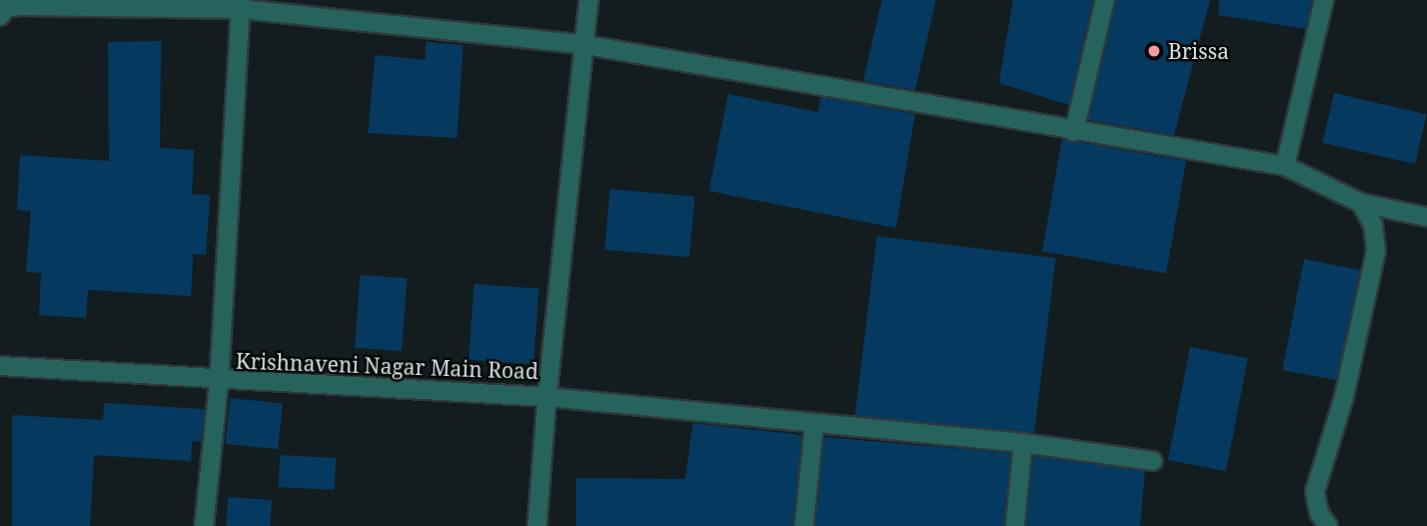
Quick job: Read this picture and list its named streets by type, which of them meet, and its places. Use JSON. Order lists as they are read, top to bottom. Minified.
{"streets":{"street":["Krishnaveni Nagar Main Road"]},"places":["Brissa"]}
